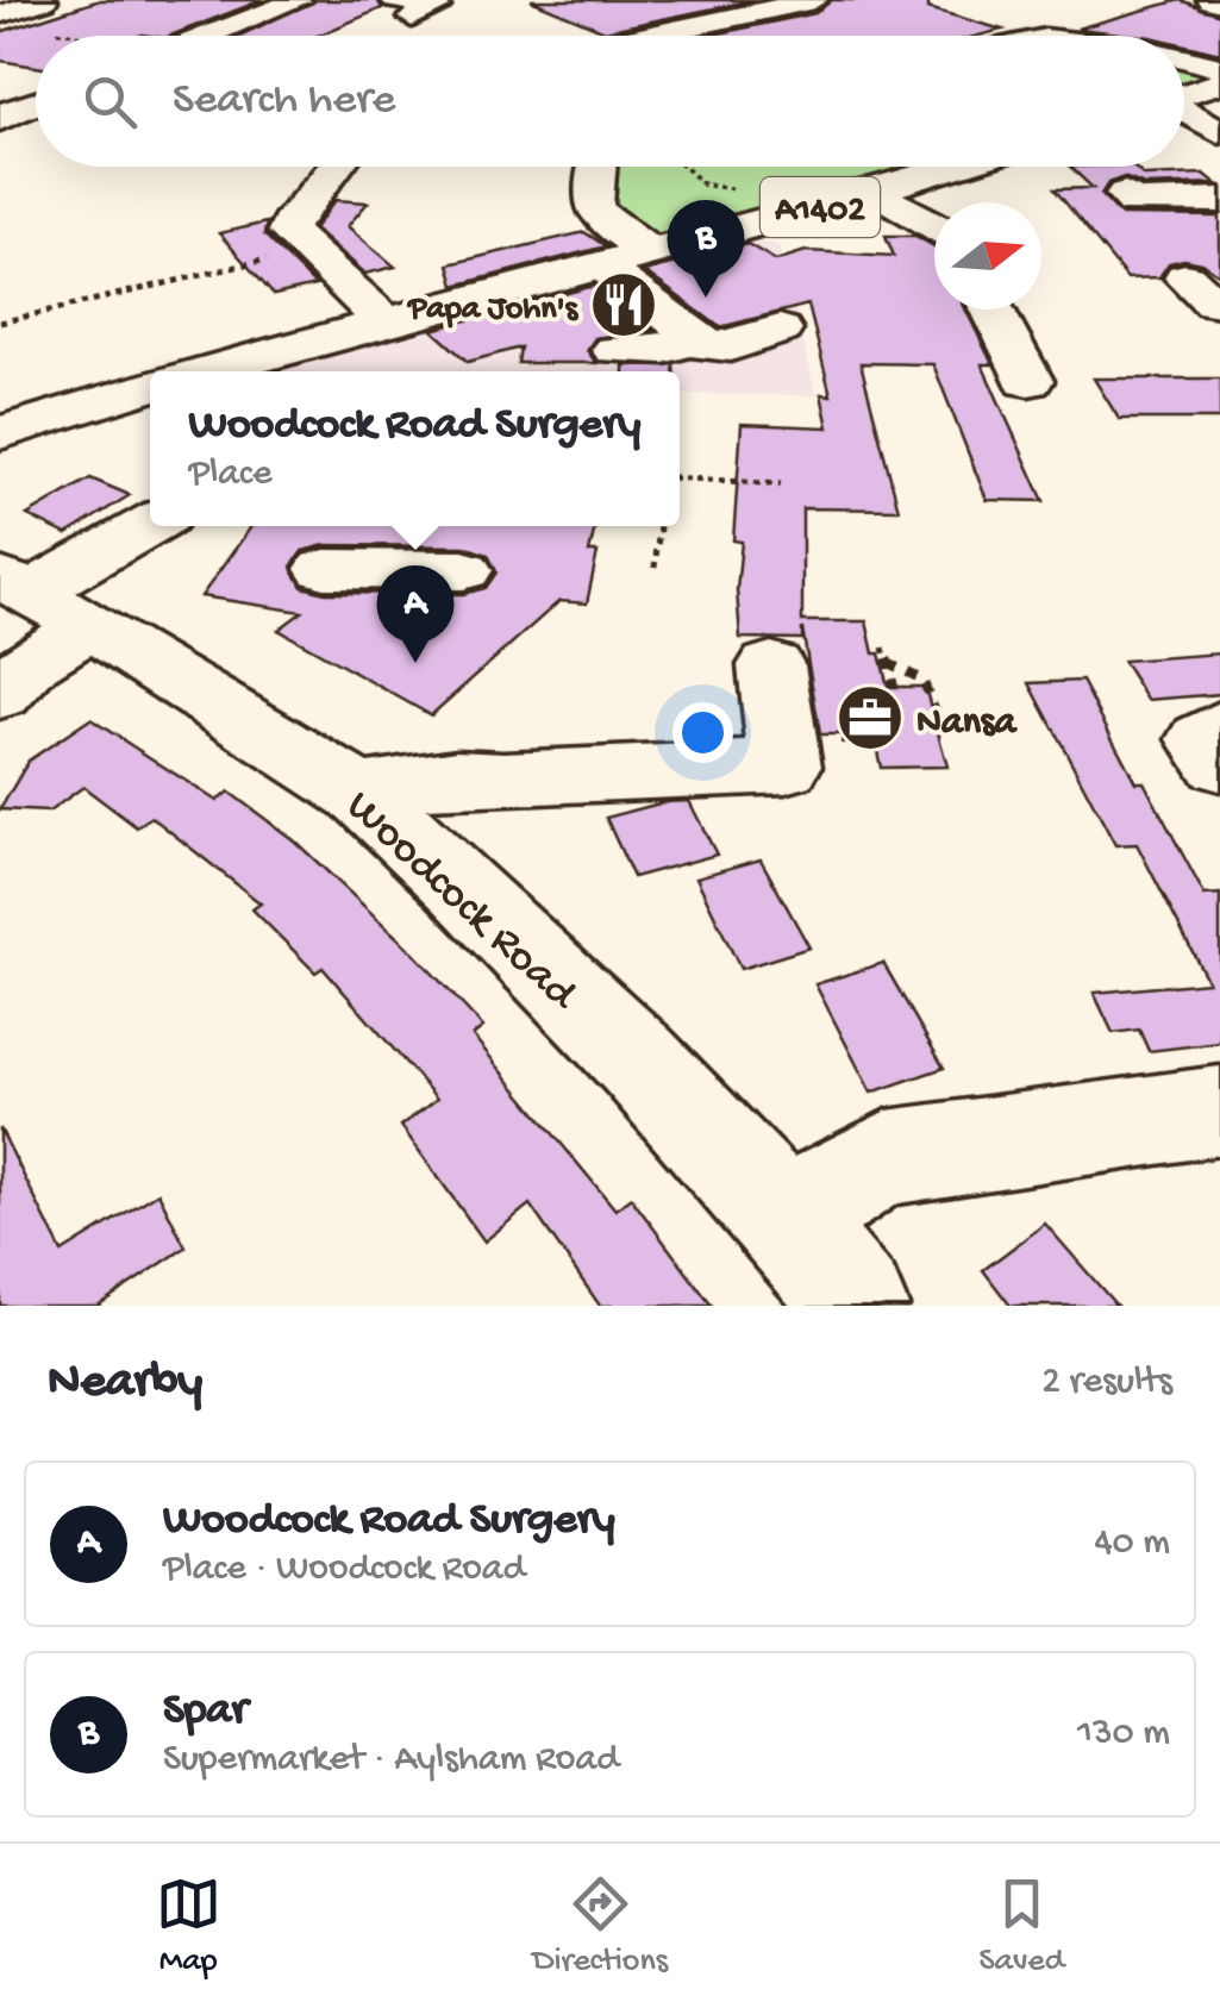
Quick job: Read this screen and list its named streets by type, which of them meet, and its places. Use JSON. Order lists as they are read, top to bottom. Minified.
{"streets":{"street":["A1402","Woodcock Road"]},"places":{"restaurant":["Papa John's"],"office":["Nansa"]},"north":"right","page":{"search":"Search here","pins":["B","A"],"popup":["Woodcock Road Surgery","Place"],"heading":["Nearby","2 results"],"list":[{"mark":"A","name":"Woodcock Road Surgery","note":"Place · Woodcock Road","value":"40 m"},{"mark":"B","name":"Spar","note":"Supermarket · Aylsham Road","value":"130 m"}],"nav":["Map","Directions","Saved"]}}
